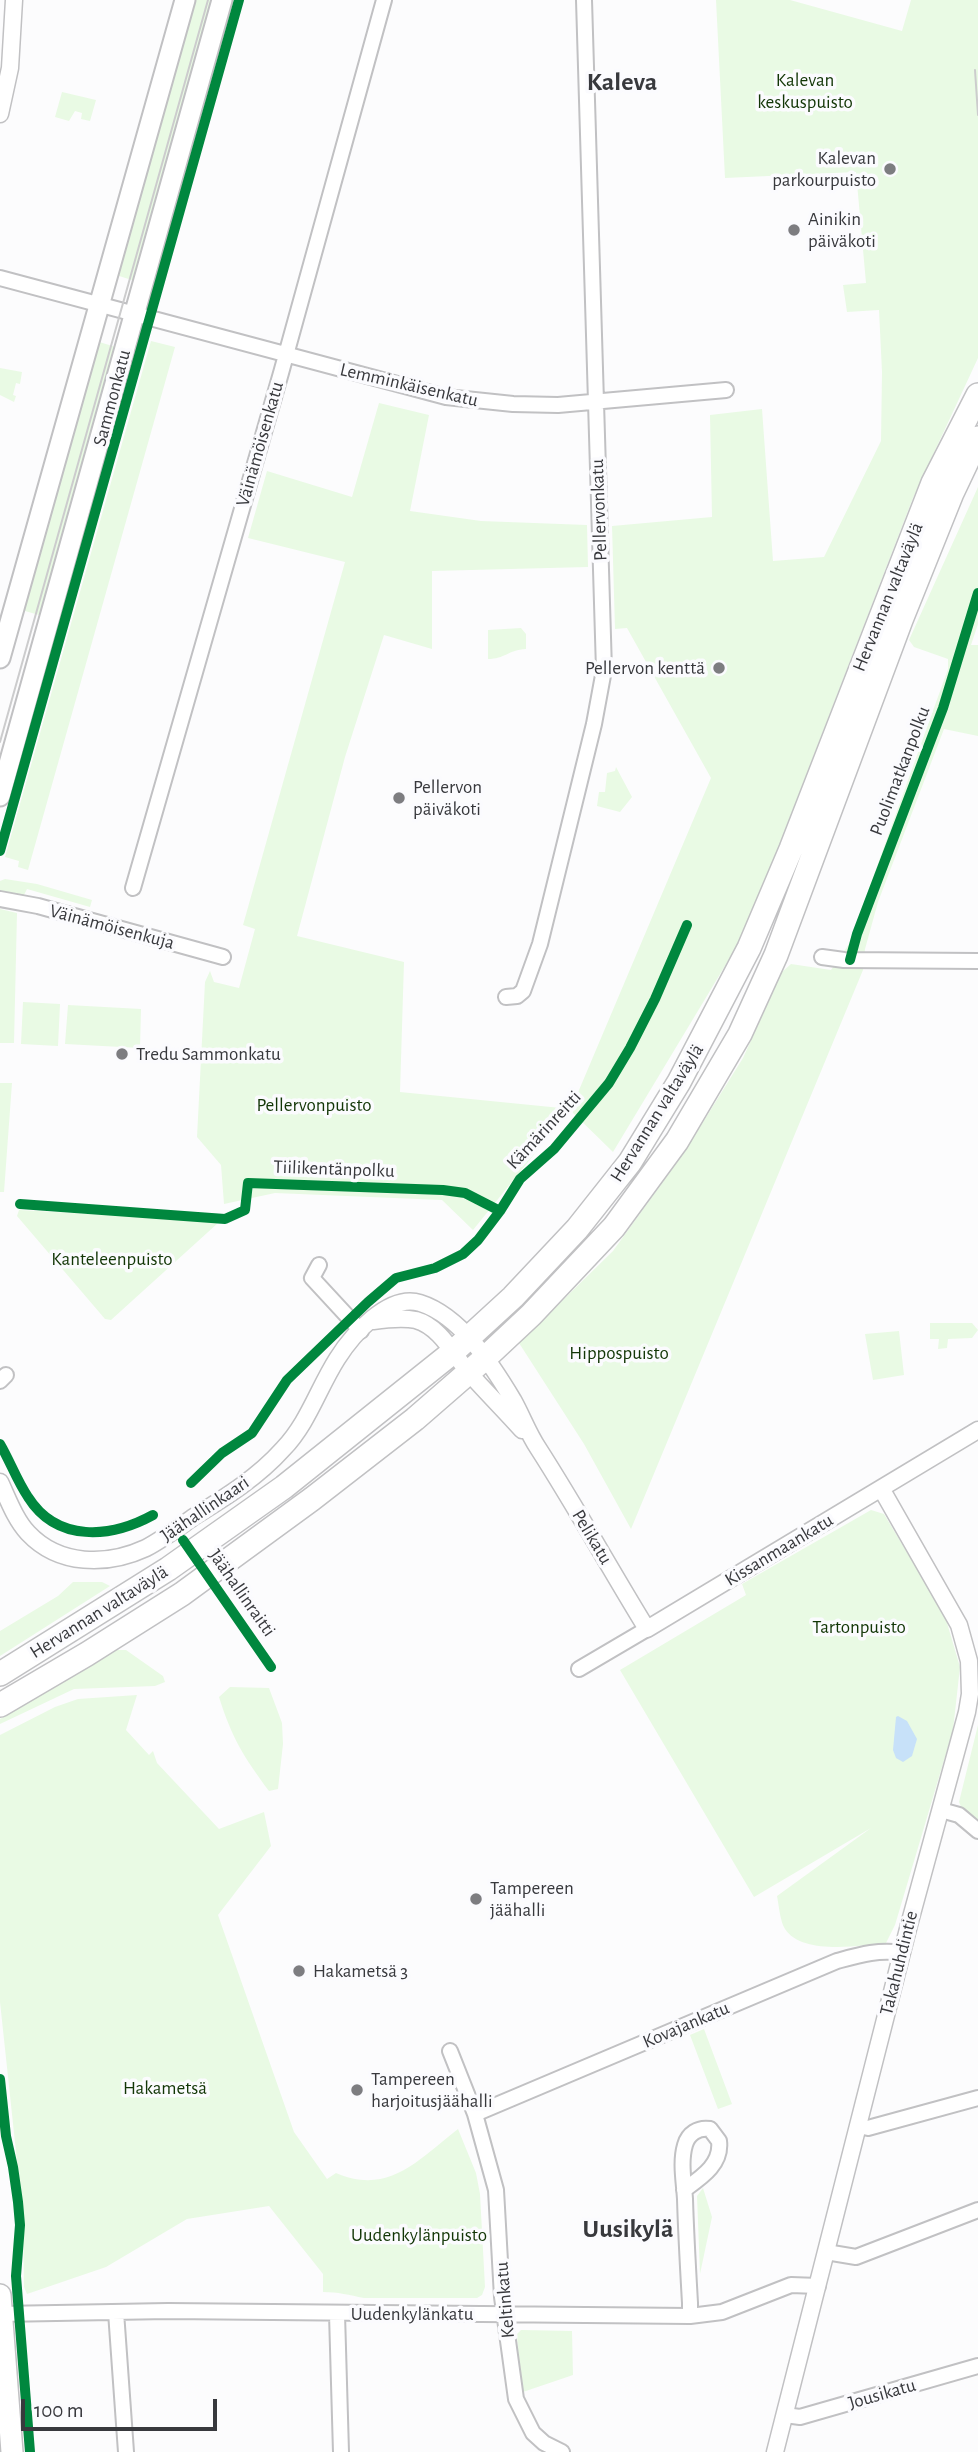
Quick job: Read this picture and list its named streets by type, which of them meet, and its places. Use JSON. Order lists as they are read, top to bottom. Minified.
{"streets":{"highway":["Hervannan valtaväylä"],"main road":["Sammonkatu"],"street":["Lemminkäisenkatu","Väinämöisenkatu","Pellervonkatu","Väinämöisenkuja","Jäähallinkaari","Pelikatu","Kissanmaankatu","Takahuhdintie","Kovajankatu","Keltinkatu","Uudenkylänkatu","Jousikatu"],"cycle path":["Puolimatkanpolku","Kämärinreitti","Tiilikentänpolku","Jäähallinraitti"]},"crossings":[["Lemminkäisenkatu","Sammonkatu"],["Lemminkäisenkatu","Väinämöisenkatu"],["Lemminkäisenkatu","Pellervonkatu"],["Hervannan valtaväylä","Jäähallinkaari"],["Hervannan valtaväylä","Pelikatu"],["Jäähallinkaari","Pelikatu"],["Pelikatu","Kissanmaankatu"],["Kissanmaankatu","Takahuhdintie"],["Takahuhdintie","Kovajankatu"],["Takahuhdintie","Uudenkylänkatu"],["Takahuhdintie","Jousikatu"],["Kovajankatu","Keltinkatu"],["Keltinkatu","Uudenkylänkatu"]],"districts":["Kaleva","Uusikylä"],"parks":["Kalevan keskuspuisto","Pellervonpuisto","Kanteleenpuisto","Hippospuisto","Tartonpuisto","Hakametsä","Uudenkylänpuisto"],"places":["Kalevan parkourpuisto","Ainikin päiväkoti","Pellervon kenttä","Pellervon päiväkoti","Tredu Sammonkatu","Tampereen jäähalli","Hakametsä 3","Tampereen harjoitusjäähalli"],"scale_bar":"100 m"}
